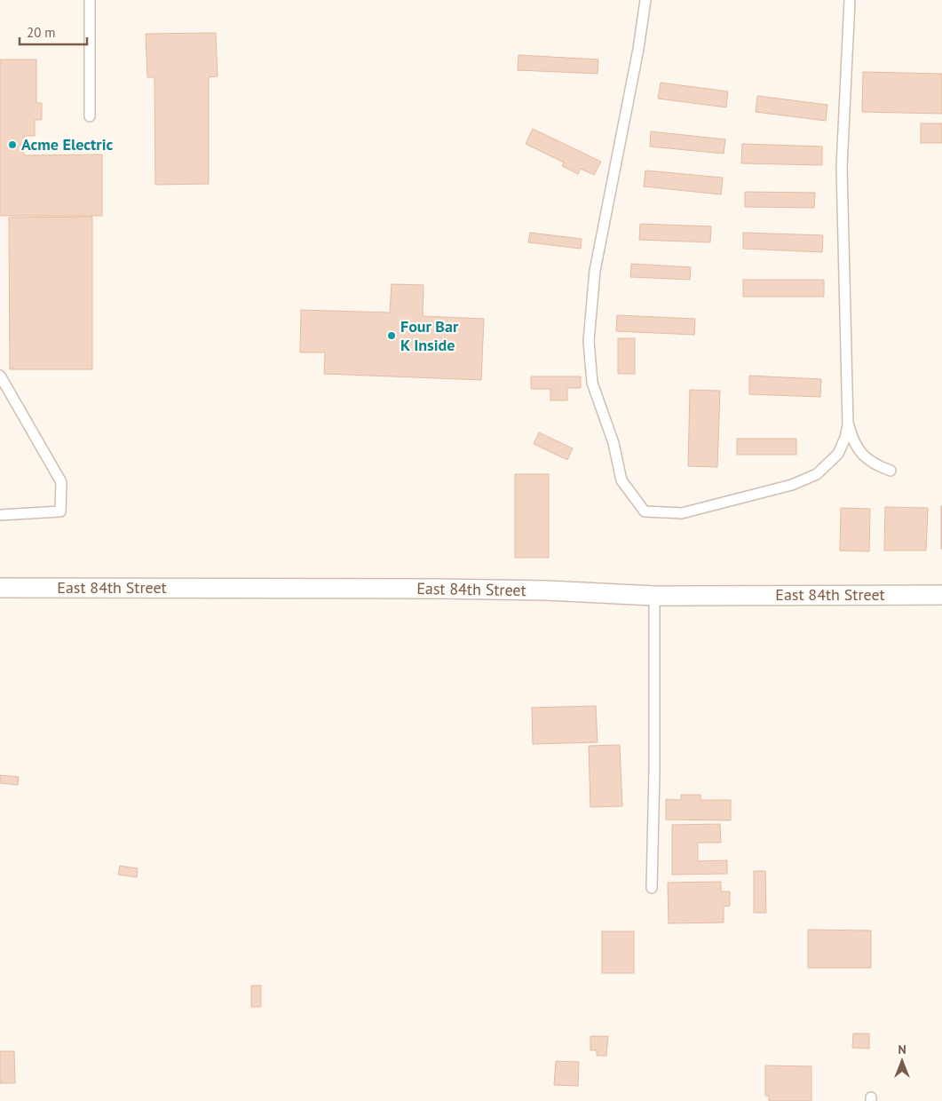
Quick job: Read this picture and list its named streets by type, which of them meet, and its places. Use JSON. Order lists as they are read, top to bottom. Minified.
{"streets":{"street":["East 84th Street"]},"places":["Acme Electric","Four Bar K Inside"],"scale_bar":"20 m","north":"top"}
